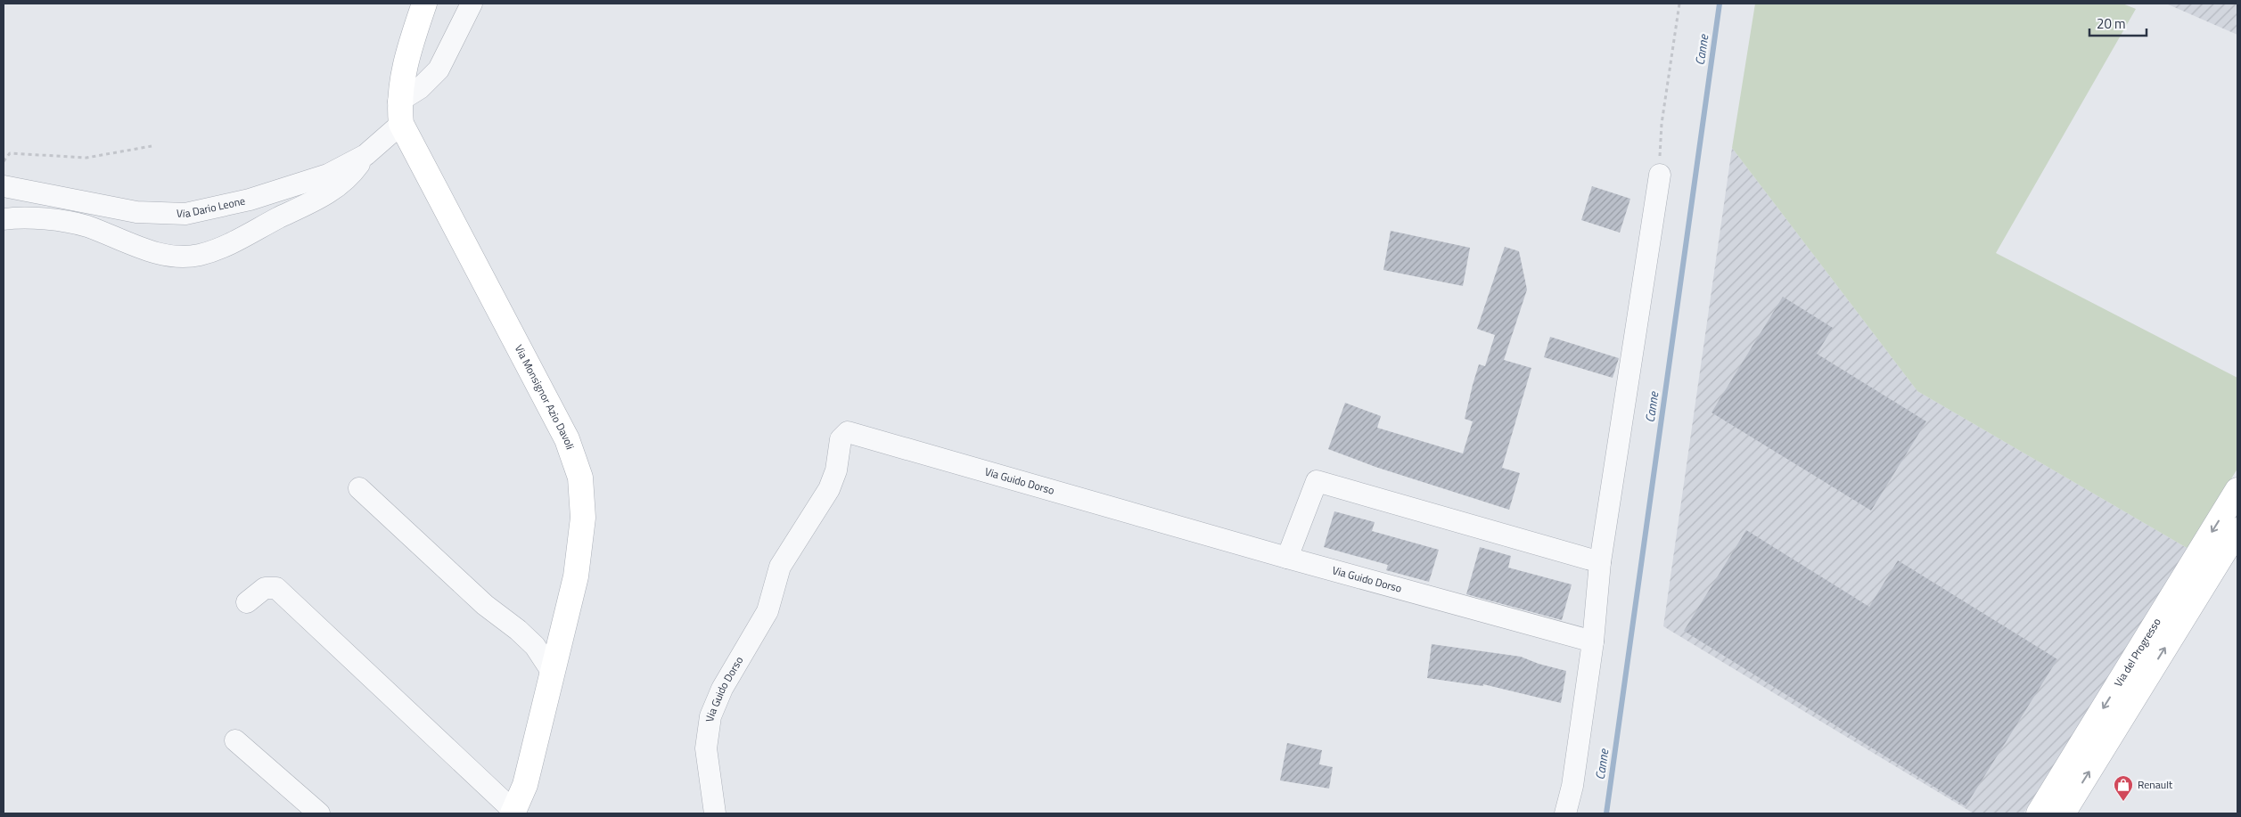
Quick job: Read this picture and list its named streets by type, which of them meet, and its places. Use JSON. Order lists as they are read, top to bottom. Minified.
{"streets":{"street":["Via Dario Leone","Via Monsignor Azio Davoli","Via Guido Dorso","Via del Progresso"]},"crossings":[["Via Dario Leone","Via Monsignor Azio Davoli"]],"water":["Canne"],"places":{"shop":["Renault"]},"scale_bar":"20 m"}
